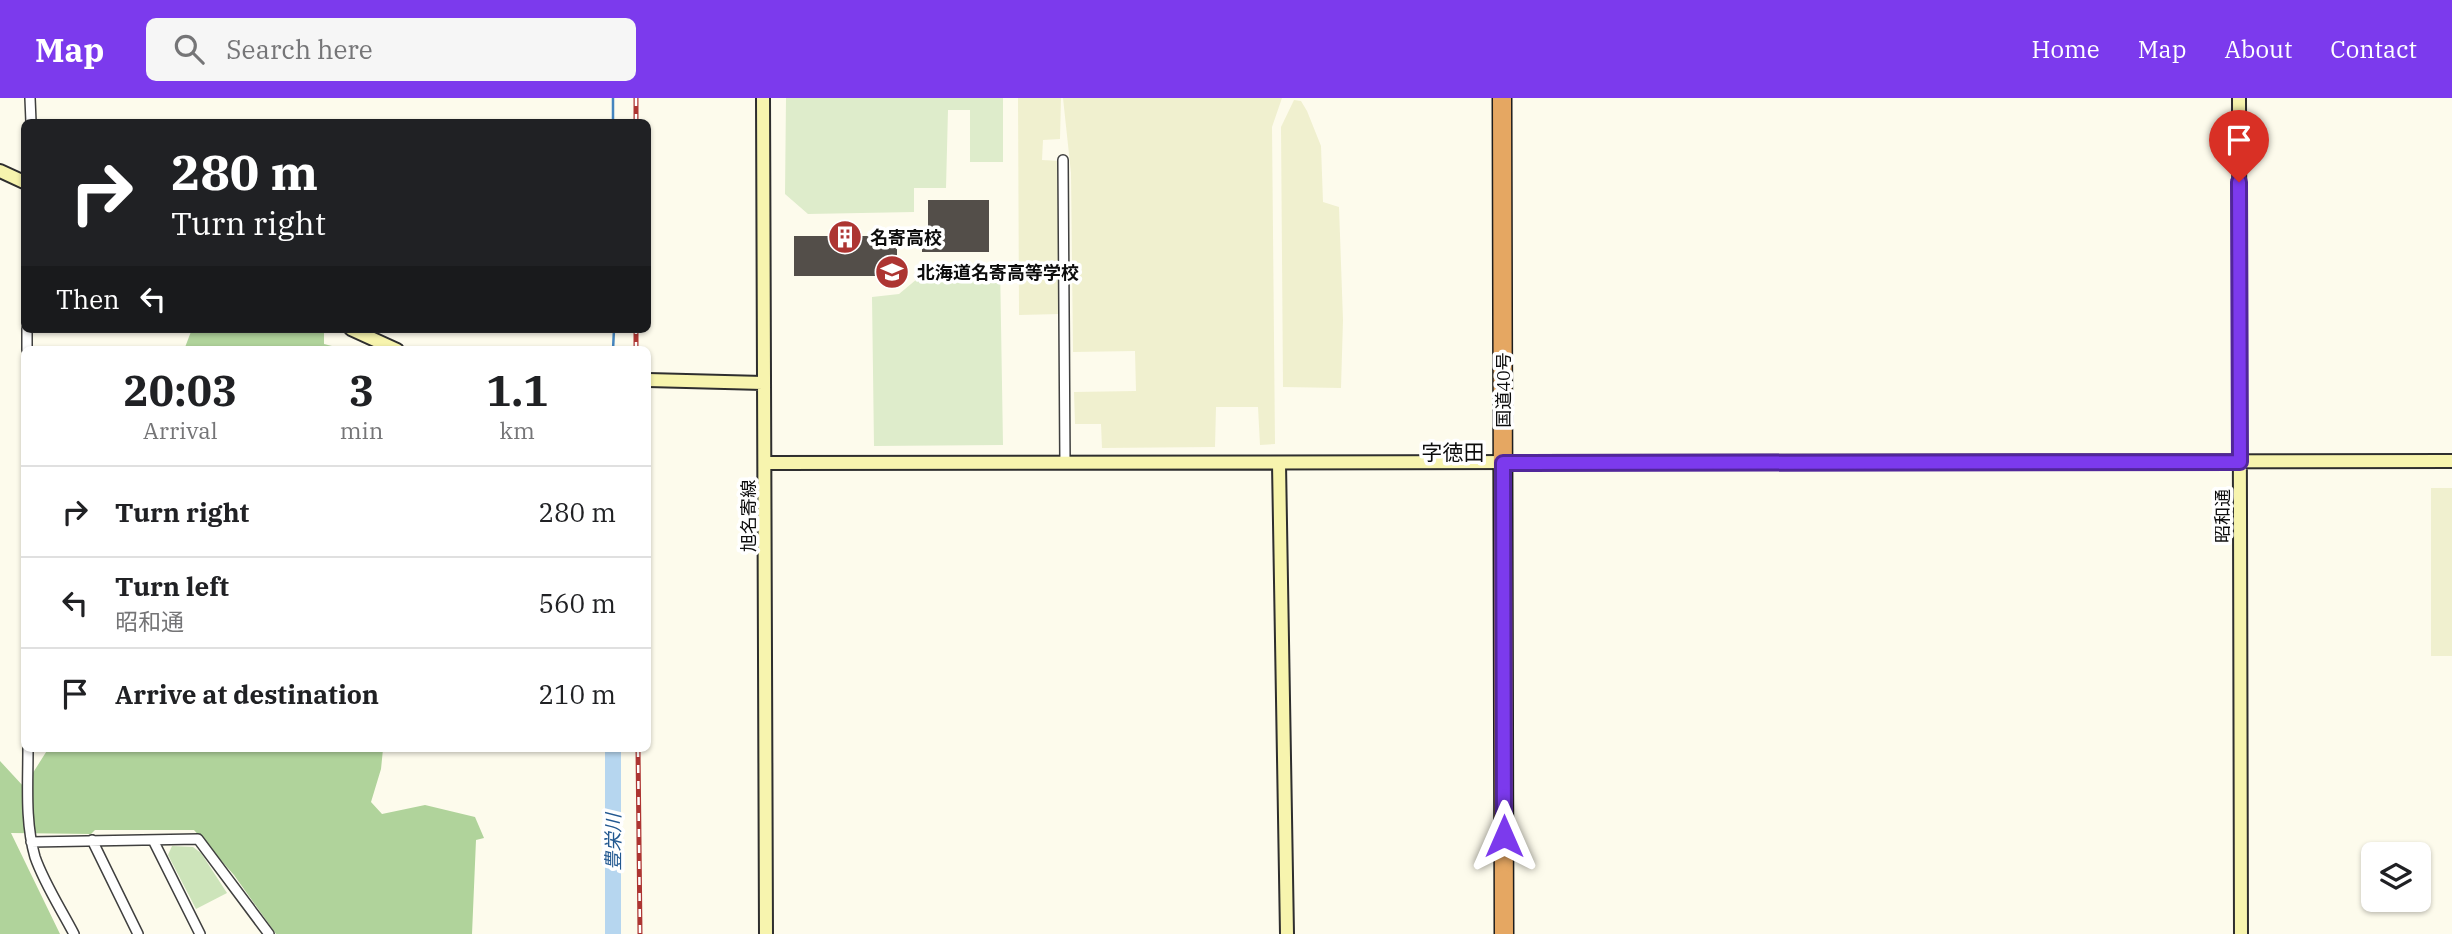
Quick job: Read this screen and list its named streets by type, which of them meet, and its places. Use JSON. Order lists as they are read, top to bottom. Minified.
{"streets":{"highway":["国道40号"],"street":["旭名寄線","昭和通"]},"districts":["字徳田"],"water":["豊栄川"],"places":{"building":["名寄高校"],"school or university":["北海道名寄高等学校"]},"page":{"header":"Map","search":"Search here","nav":["Home","Map","About","Contact"],"turn":["280 m","Turn right"],"then":"Then","eta":["20:03","Arrival","3","min","1.1","km"],"list":[{"name":"Turn right","value":"280 m"},{"name":"Turn left","note":"昭和通","value":"560 m"},{"name":"Arrive at destination","value":"210 m"}]}}
